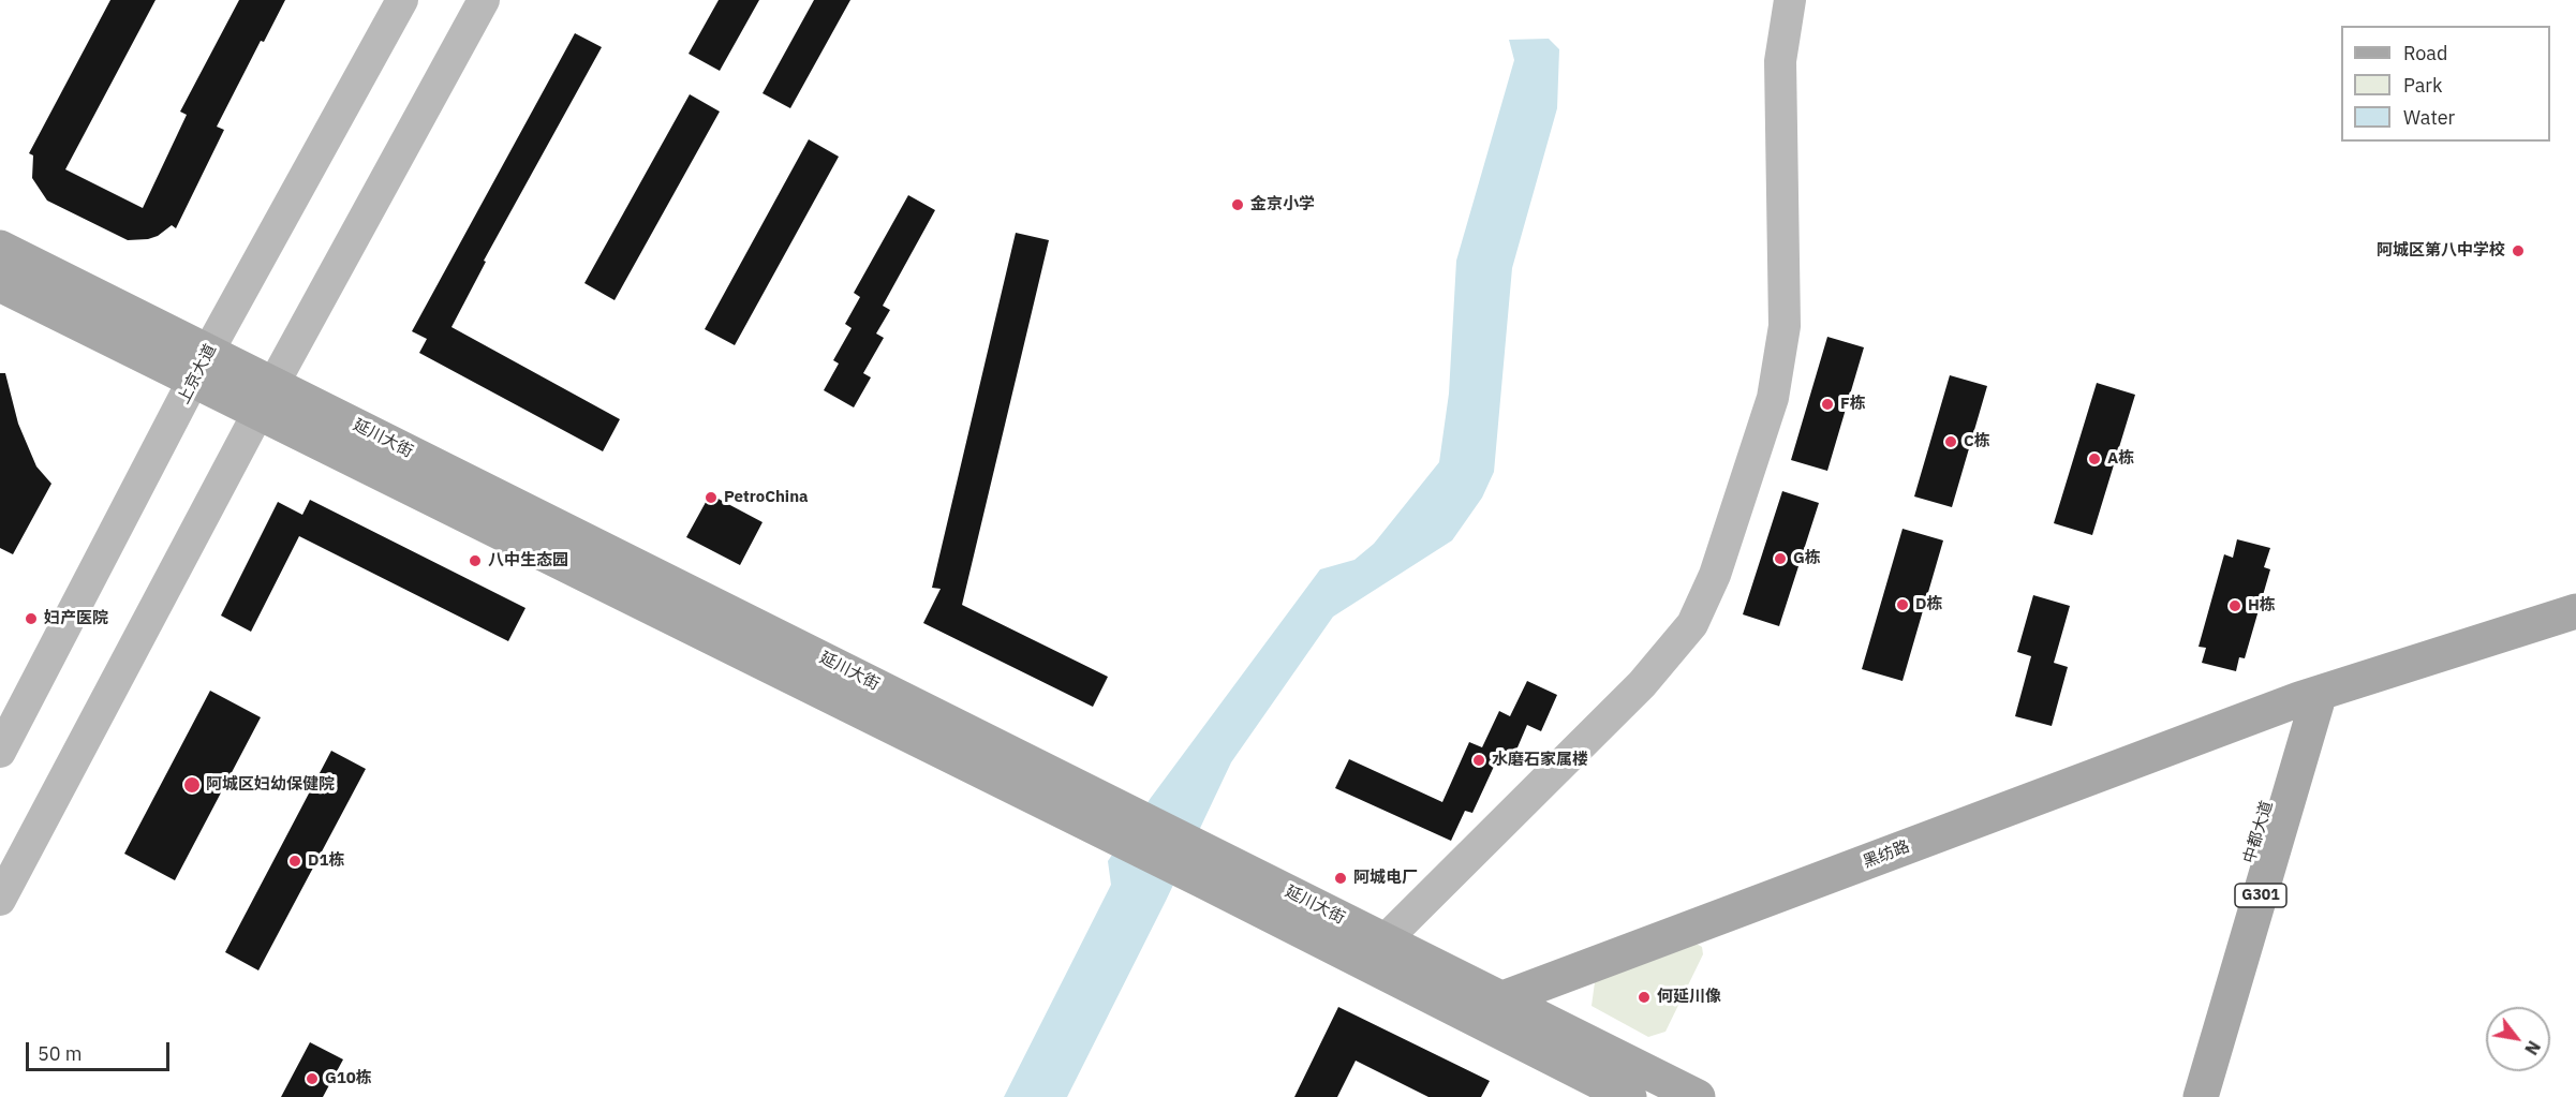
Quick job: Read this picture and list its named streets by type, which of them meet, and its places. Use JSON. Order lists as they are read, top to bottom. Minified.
{"streets":{"main road":["上京大道","延川大街","中都大道","黑纺路","G301"]},"crossings":[["上京大道","延川大街"],["延川大街","黑纺路"],["中都大道","黑纺路"]],"places":["金京小学","阿城区第八中学校","F栋","C栋","A栋","PetroChina","G栋","八中生态园","D栋","H栋","妇产医院","水磨石家属楼","阿城区妇幼保健院","D1栋","阿城电厂","何延川像","G10栋"],"legend":["Road","Park","Water"],"scale_bar":"50 m","north":"bottom right"}
